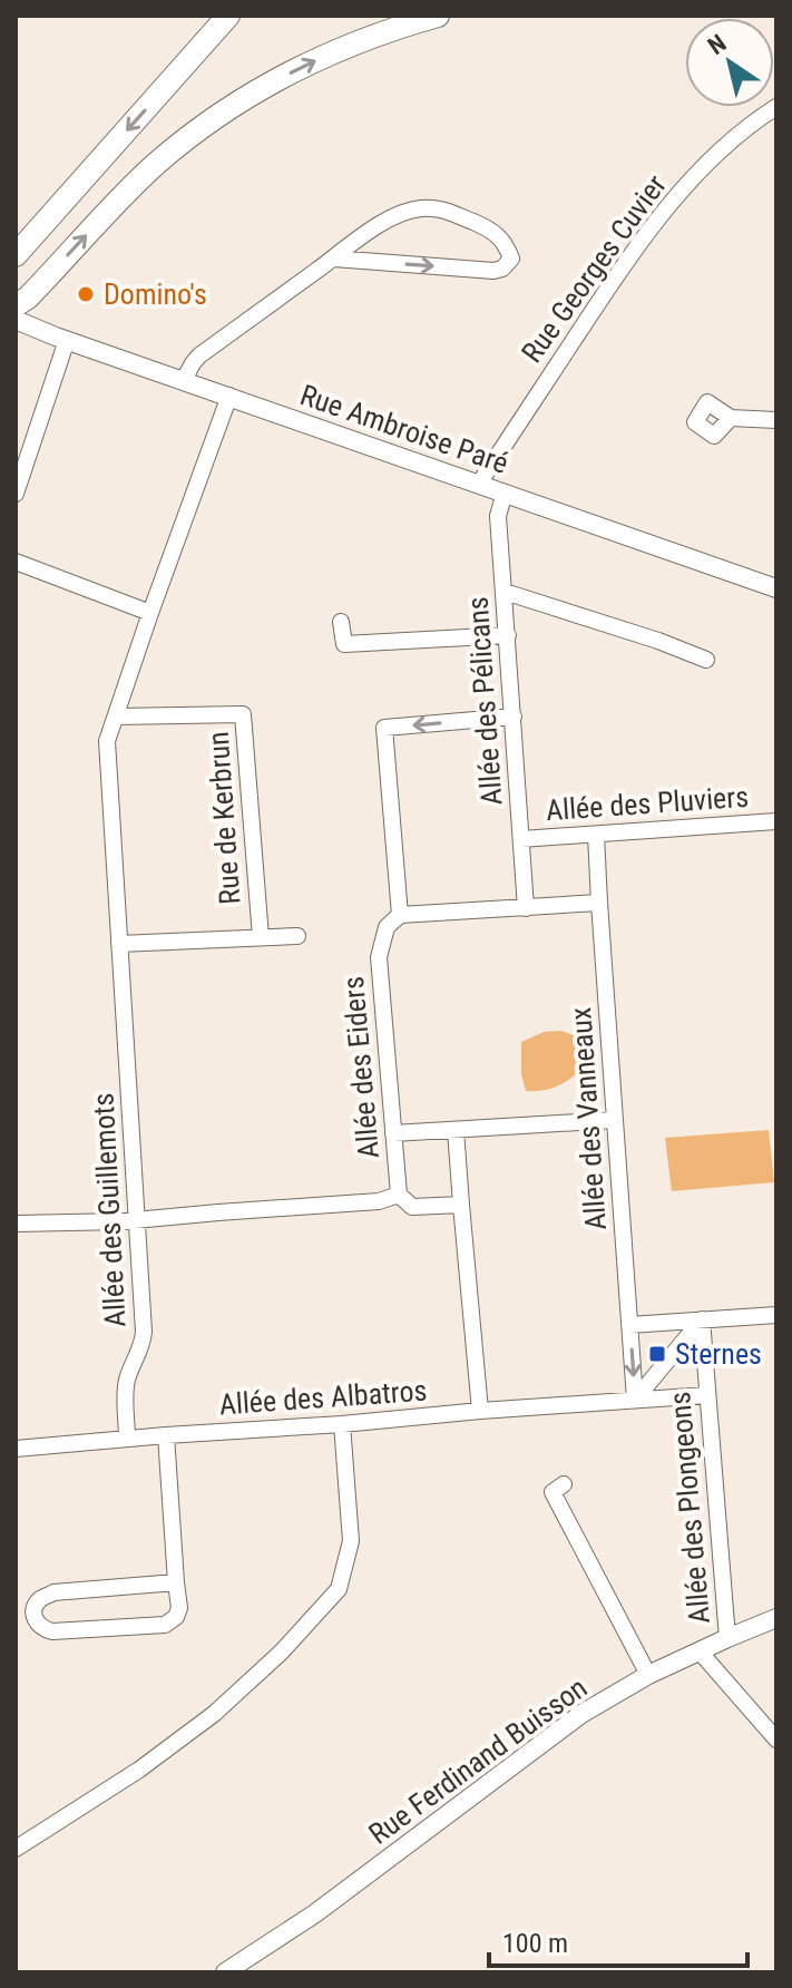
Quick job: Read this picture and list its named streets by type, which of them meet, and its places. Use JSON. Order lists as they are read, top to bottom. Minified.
{"streets":{"street":["Rue Georges Cuvier","Rue Ambroise Paré","Allée des Pélicans","Allée des Pluviers","Rue de Kerbrun","Allée des Eiders","Allée des Vanneaux","Allée des Guillemots","Allée des Albatros","Allée des Plongeons","Rue Ferdinand Buisson"]},"crossings":[["Rue Georges Cuvier","Rue Ambroise Paré"],["Rue Ambroise Paré","Allée des Pélicans"],["Allée des Pélicans","Allée des Pluviers"],["Allée des Pluviers","Allée des Vanneaux"],["Rue de Kerbrun","Allée des Guillemots"],["Allée des Vanneaux","Allée des Albatros"],["Allée des Guillemots","Allée des Albatros"],["Allée des Albatros","Allée des Plongeons"],["Allée des Plongeons","Rue Ferdinand Buisson"]],"places":{"other":["Domino's"],"transit":["Sternes"]},"scale_bar":"100 m","north":"top left"}
